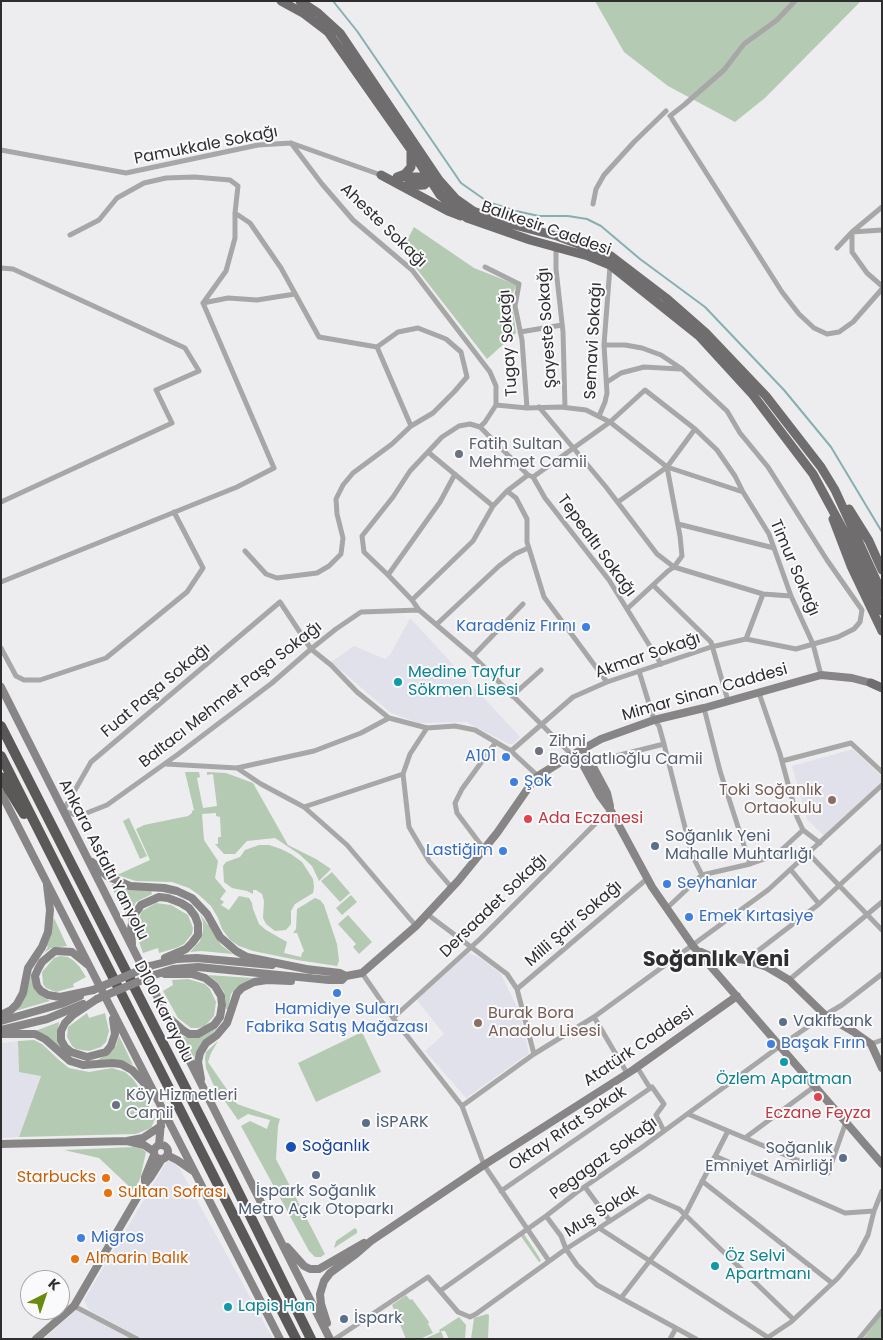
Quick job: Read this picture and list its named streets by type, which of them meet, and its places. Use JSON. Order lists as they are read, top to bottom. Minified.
{"streets":{"highway":["D100 Karayolu"],"main road":["Balıkesir Caddesi","Mimar Sinan Caddesi","Ankara Asfaltı Yanyolu","Atatürk Caddesi"],"street":["Pamukkale Sokağı","Aheste Sokağı","Şayeste Sokağı","Semavi Sokağı","Tugay Sokağı","Tepealtı Sokağı","Timur Sokağı","Akmar Sokağı","Fuat Paşa Sokağı","Baltacı Mehmet Paşa Sokağı","Dersaadet Sokağı","Milli Şair Sokağı","Oktay Rıfat Sokak","Pegagaz Sokağı","Muş Sokak"]},"crossings":[["Pamukkale Sokağı","Aheste Sokağı"],["Balıkesir Caddesi","Şayeste Sokağı"],["Balıkesir Caddesi","Semavi Sokağı"],["Tepealtı Sokağı","Akmar Sokağı"],["Timur Sokağı","Akmar Sokağı"],["Timur Sokağı","Mimar Sinan Caddesi"],["Fuat Paşa Sokağı","Baltacı Mehmet Paşa Sokağı"],["Fuat Paşa Sokağı","Ankara Asfaltı Yanyolu"],["Baltacı Mehmet Paşa Sokağı","Ankara Asfaltı Yanyolu"],["Atatürk Caddesi","Oktay Rıfat Sokak"],["Oktay Rıfat Sokak","Pegagaz Sokağı"],["Pegagaz Sokağı","Muş Sokak"]],"districts":["Soğanlık Yeni"],"places":["Fatih Sultan Mehmet Camii","Karadeniz Fırını","Medine Tayfur Sökmen Lisesi","Zihni Bağdatlıoğlu Camii","A101","Şok","Toki Soğanlık Ortaokulu","Ada Eczanesi","Soğanlık Yeni Mahalle Muhtarlığı","Lastiğim","Seyhanlar","Emek Kırtasiye","Hamidiye Suları Fabrika Satış Mağazası","Vakıfbank","Burak Bora Anadolu Lisesi","Başak Fırın","Özlem Apartman","Eczane Feyza","Köy Hizmetleri Camii","İSPARK","Soğanlık","Soğanlık Emniyet Amirliği","İspark Soğanlık Metro Açık Otoparkı","Starbucks","Sultan Sofrası","Migros","Almarin Balık","Öz Selvi Apartmanı","Lapis Han","İspark"],"north":"top right"}
